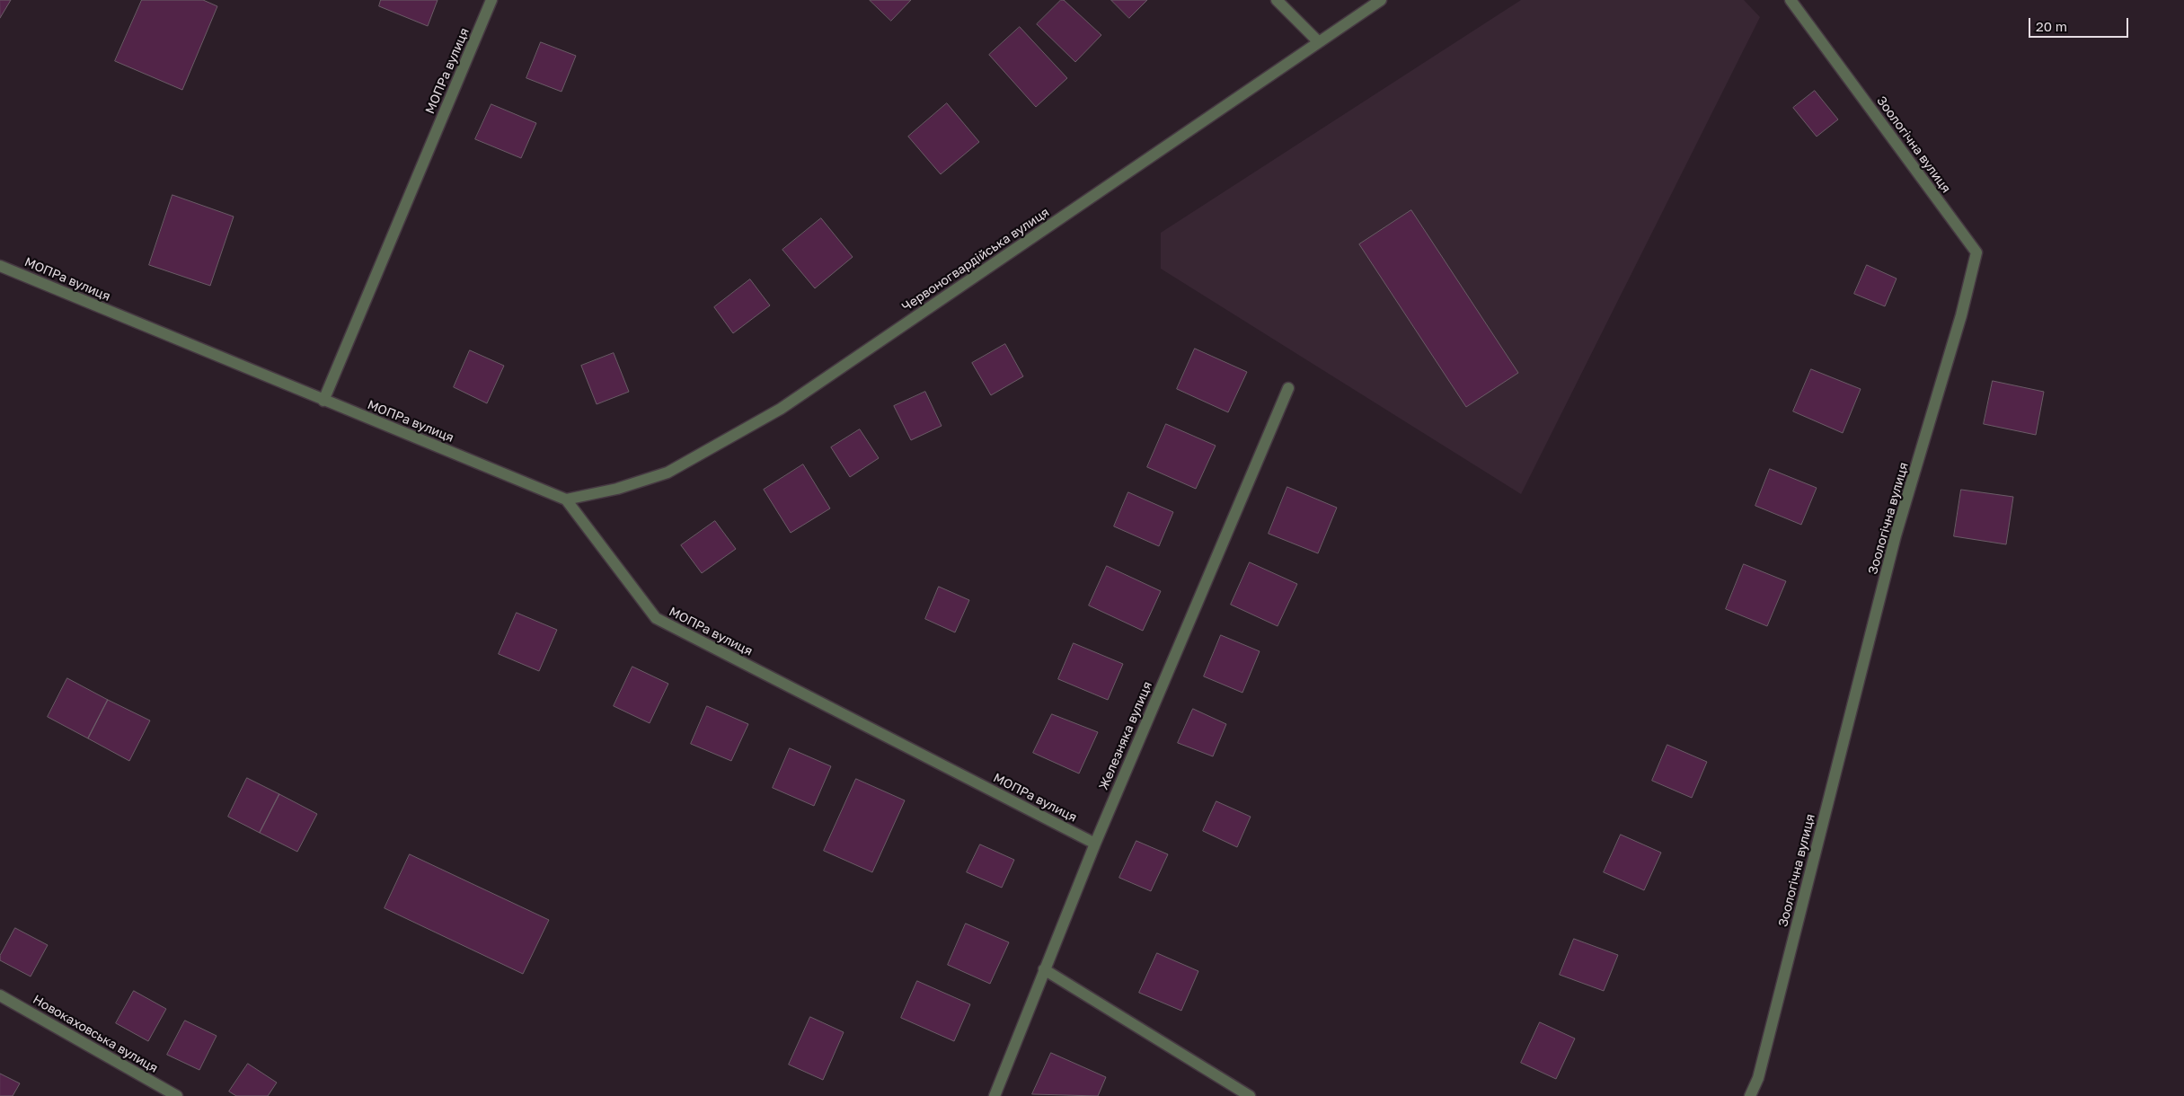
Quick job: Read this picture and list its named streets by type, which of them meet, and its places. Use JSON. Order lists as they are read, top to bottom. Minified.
{"streets":{"street":["МОПРа вулиця","Зоологічна вулиця","Червоногвардійська вулиця","Железняка вулиця","Новокаховська вулиця"]},"crossings":[["МОПРа вулиця","Червоногвардійська вулиця"],["МОПРа вулиця","Железняка вулиця"]],"scale_bar":"20 m"}
